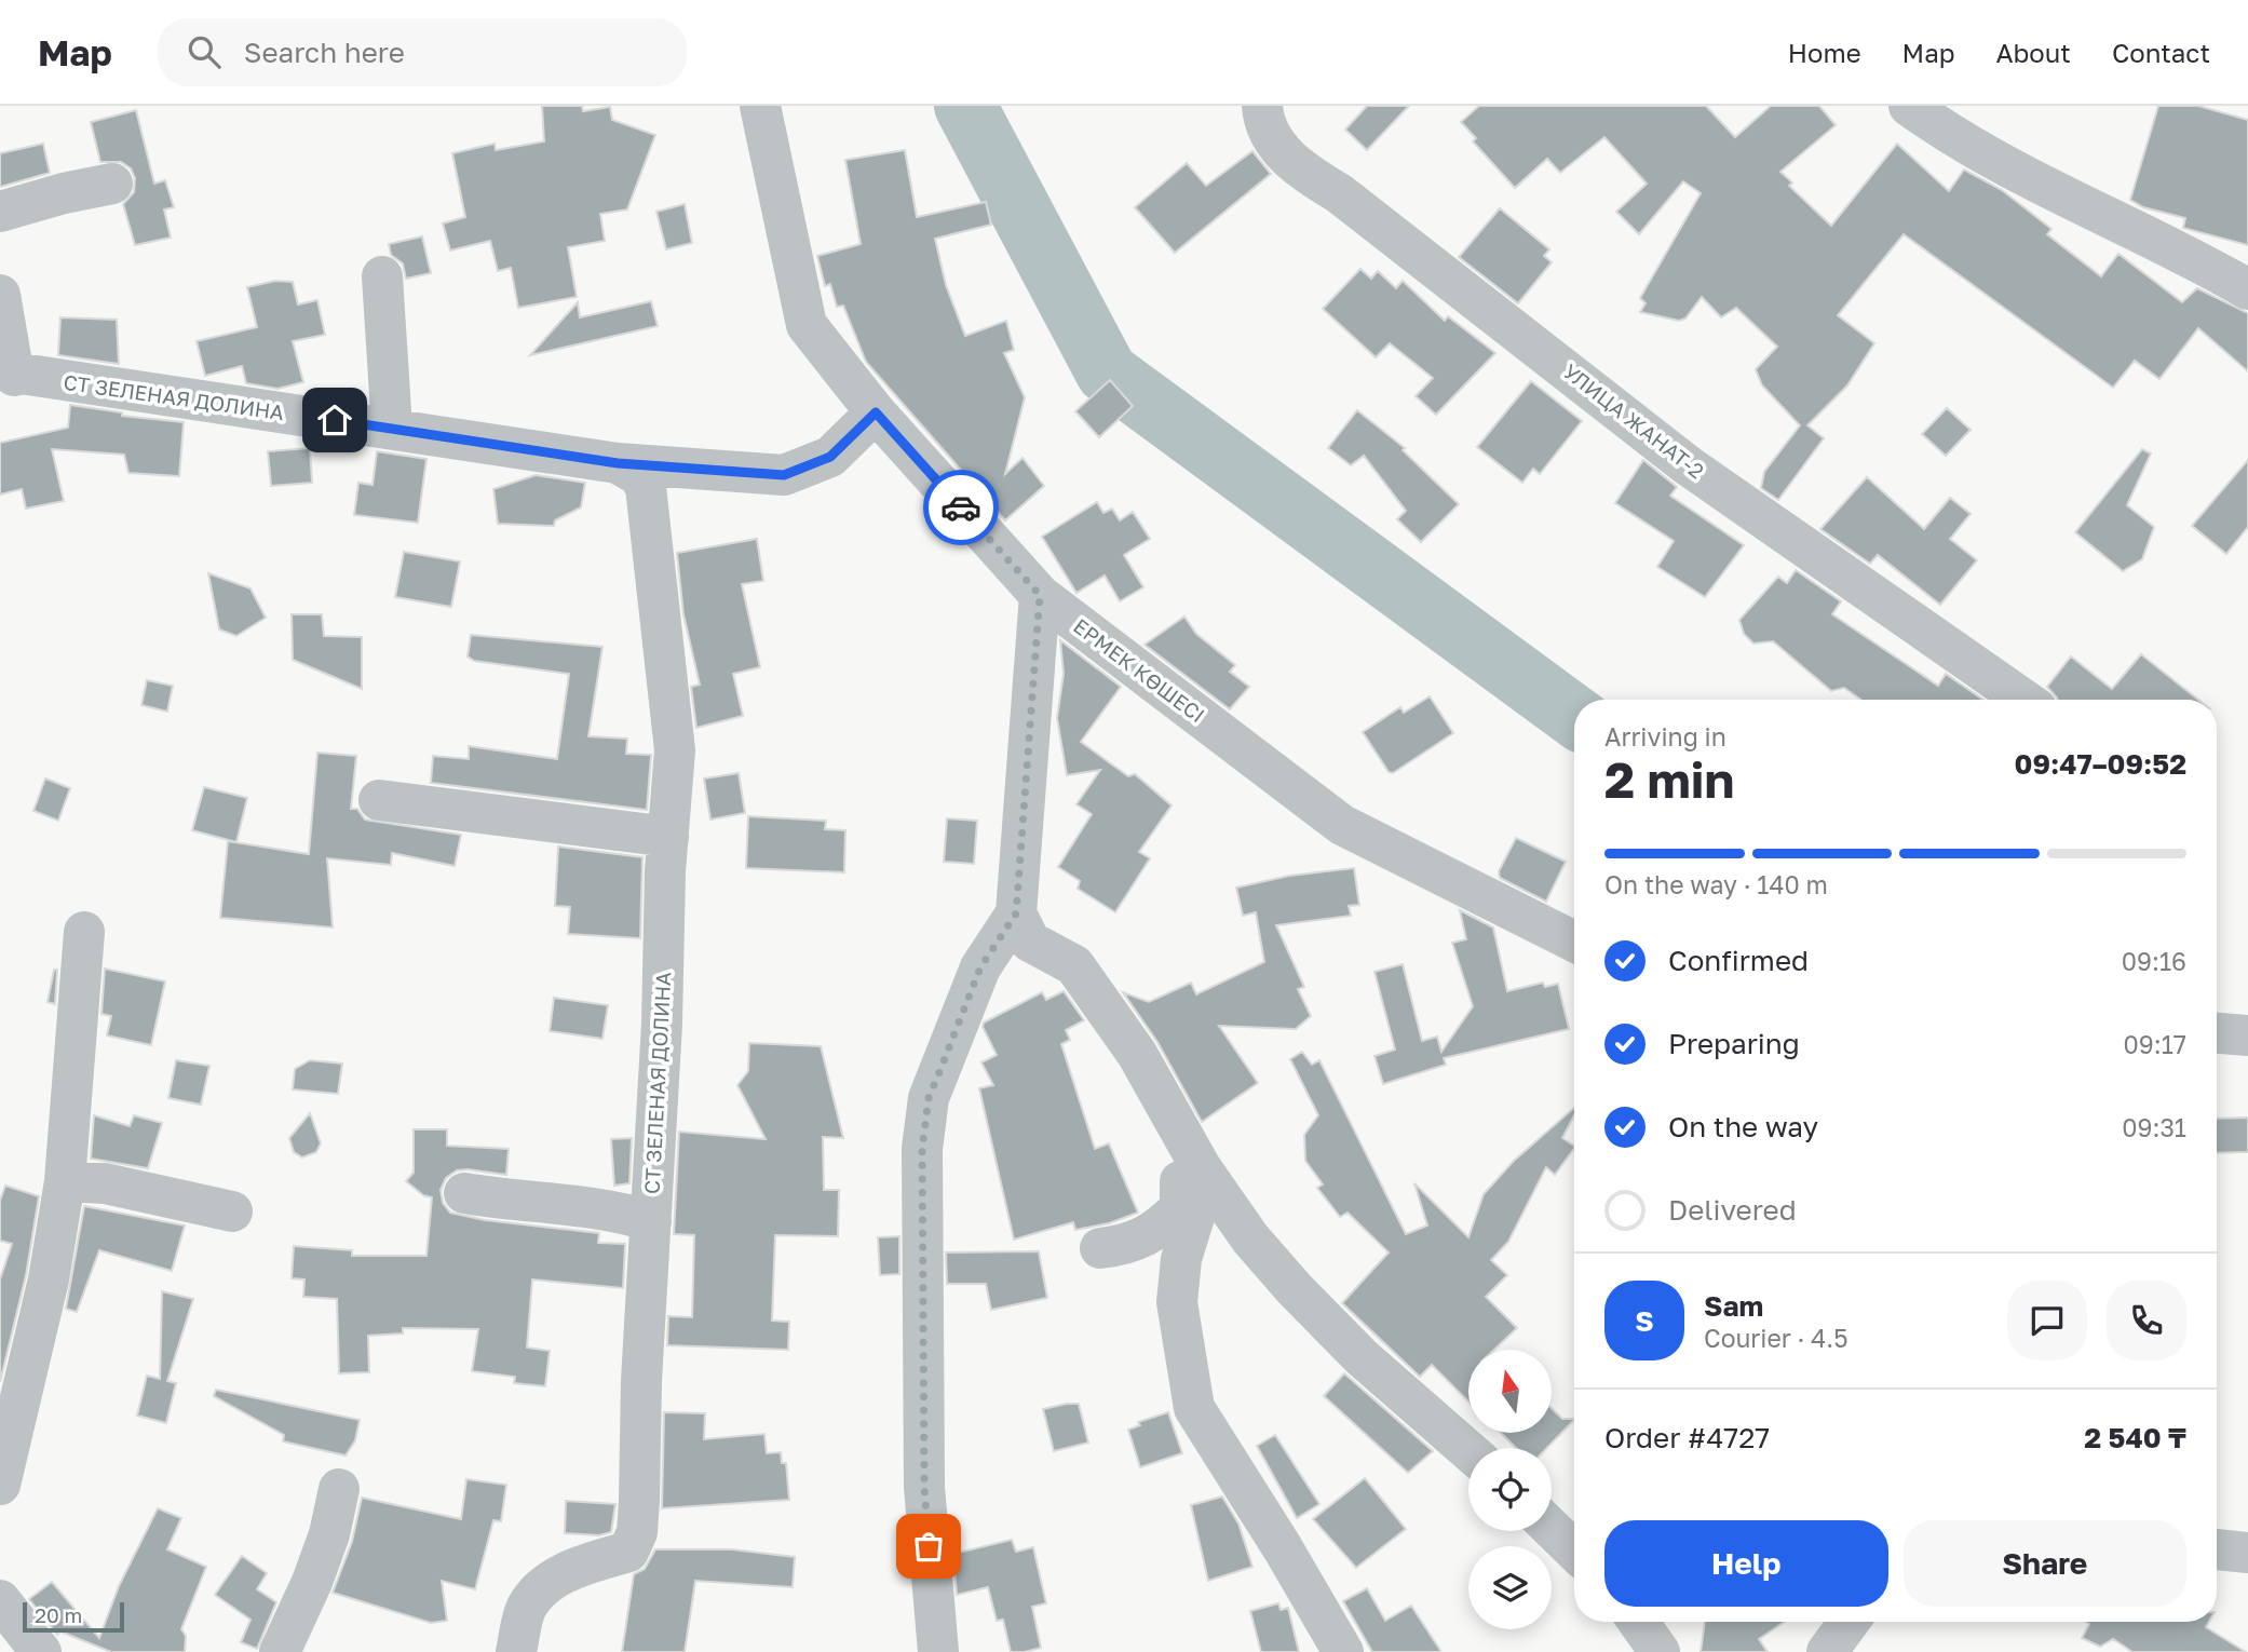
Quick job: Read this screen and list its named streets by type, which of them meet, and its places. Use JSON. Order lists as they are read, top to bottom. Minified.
{"streets":{"street":["СТ ЗЕЛЕНАЯ ДОЛИНА","УЛИЦА ЖАНАТ-2","ЕРМЕК КӨШЕСІ"]},"crossings":[["СТ ЗЕЛЕНАЯ ДОЛИНА","ЕРМЕК КӨШЕСІ"]],"scale_bar":"20 m","north":"top","page":{"header":"Map","search":"Search here","nav":["Home","Map","About","Contact"],"heading":["2 min","Arriving in","09:47–09:52"],"panel":["Sam","Courier · 4.5","Order #4727","2 540 ₸"],"bar":"On the way · 140 m","list":[["Confirmed","09:16"],["Preparing","09:17"],["On the way","09:31"],"Delivered"],"round":"S","buttons":["Help","Share"],"scale":"20 m"}}
